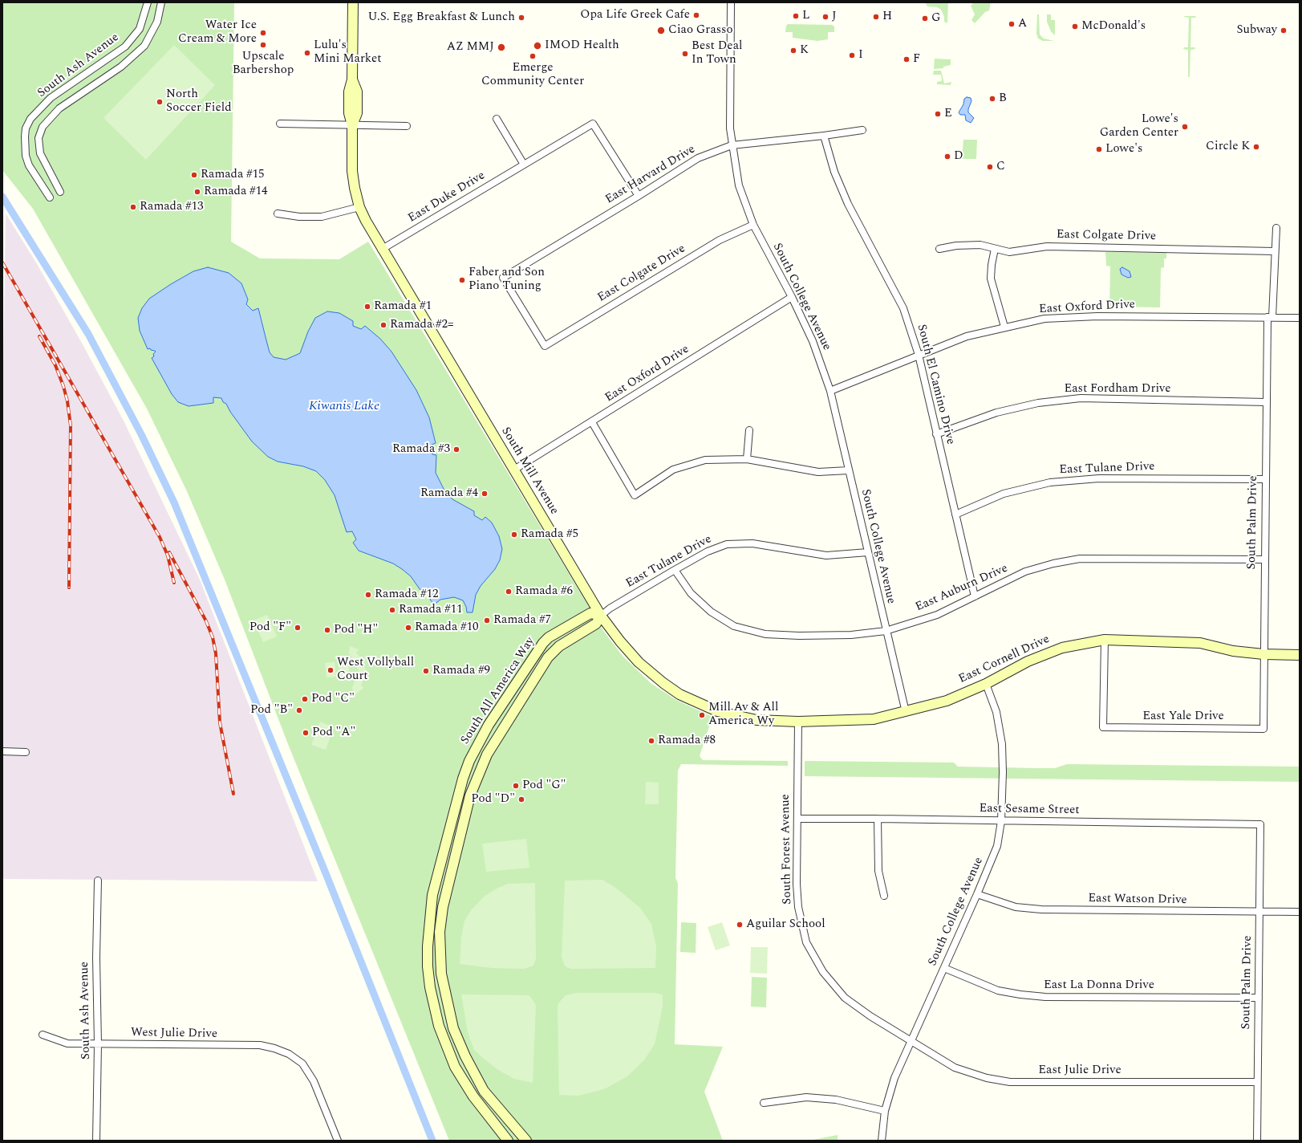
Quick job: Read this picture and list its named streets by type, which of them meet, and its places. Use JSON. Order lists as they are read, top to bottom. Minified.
{"streets":{"street":["South Ash Avenue","East Harvard Drive","East Duke Drive","East Colgate Drive","South College Avenue","East Oxford Drive","South El Camino Drive","East Fordham Drive","East Tulane Drive","South Mill Avenue","South Palm Drive","East Auburn Drive","East Cornell Drive","South All America Way","East Yale Drive","East Sesame Street","South Forest Avenue","East Watson Drive","East La Donna Drive","West Julie Drive","East Julie Drive"]},"crossings":[["South Ash Avenue","West Julie Drive"],["East Harvard Drive","East Duke Drive"],["East Harvard Drive","East Colgate Drive"],["East Harvard Drive","South College Avenue"],["East Harvard Drive","South El Camino Drive"],["East Duke Drive","South Mill Avenue"],["East Colgate Drive","South College Avenue"],["East Colgate Drive","South Palm Drive"],["South College Avenue","East Oxford Drive"],["South College Avenue","East Tulane Drive"],["South College Avenue","East Auburn Drive"],["South College Avenue","East Cornell Drive"],["South College Avenue","East Sesame Street"],["South College Avenue","South Forest Avenue"],["South College Avenue","East Watson Drive"],["South College Avenue","East La Donna Drive"],["South College Avenue","East Julie Drive"],["East Oxford Drive","South El Camino Drive"],["East Oxford Drive","South Mill Avenue"],["East Oxford Drive","South Palm Drive"],["South El Camino Drive","East Fordham Drive"],["South El Camino Drive","East Tulane Drive"],["South El Camino Drive","East Auburn Drive"],["East Fordham Drive","South Palm Drive"],["East Tulane Drive","South Mill Avenue"],["East Tulane Drive","South Palm Drive"],["East Tulane Drive","East Auburn Drive"],["East Tulane Drive","South All America Way"],["South Mill Avenue","East Cornell Drive"],["South Mill Avenue","South All America Way"],["South Mill Avenue","South Forest Avenue"],["South Palm Drive","East Auburn Drive"],["South Palm Drive","East Cornell Drive"],["South Palm Drive","East Yale Drive"],["South Palm Drive","East Sesame Street"],["South Palm Drive","East Watson Drive"],["South Palm Drive","East La Donna Drive"],["South Palm Drive","East Julie Drive"],["East Cornell Drive","East Yale Drive"],["East Cornell Drive","South Forest Avenue"],["East Sesame Street","South Forest Avenue"],["South Forest Avenue","East Julie Drive"]],"water":["Kiwanis Lake"],"places":["Opa Life Greek Cafe","L","J","H","U.S. Egg Breakfast & Lunch","G","A","McDonald's","Ciao Grasso","Subway","Water Ice Cream & More","Upscale Barbershop","IMOD Health","AZ MMJ","K","Lulu's Mini Market","Best Deal In Town","I","Emerge Community Center","F","B","North Soccer Field","E","Lowe's Garden Center","Circle K","Lowe's","D","C","Ramada #15","Ramada #14","Ramada #13","Faber and Son Piano Tuning","Ramada #1","Ramada #2=","Ramada #3","Ramada #4","Ramada #5","Ramada #6","Ramada #12","Ramada #11","Ramada #7","Pod \"F\"","Ramada #10","Pod \"H\"","West Vollyball Court","Ramada #9","Pod \"C\"","Pod \"B\"","Mill Av & All America Wy","Pod \"A\"","Ramada #8","Pod \"G\"","Pod \"D\"","Aguilar School"]}
